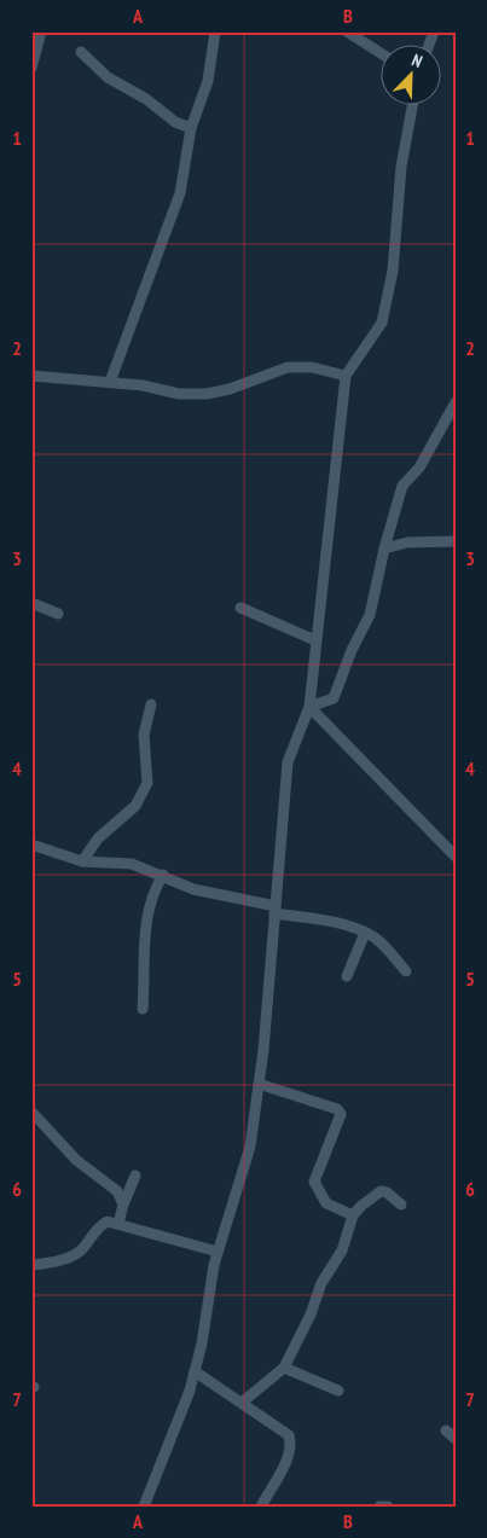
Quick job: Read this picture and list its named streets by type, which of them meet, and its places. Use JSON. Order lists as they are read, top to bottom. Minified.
{"north":"top right","grid":{"columns":["A","B"],"rows":["1","2","3","4","5","6","7"]}}
